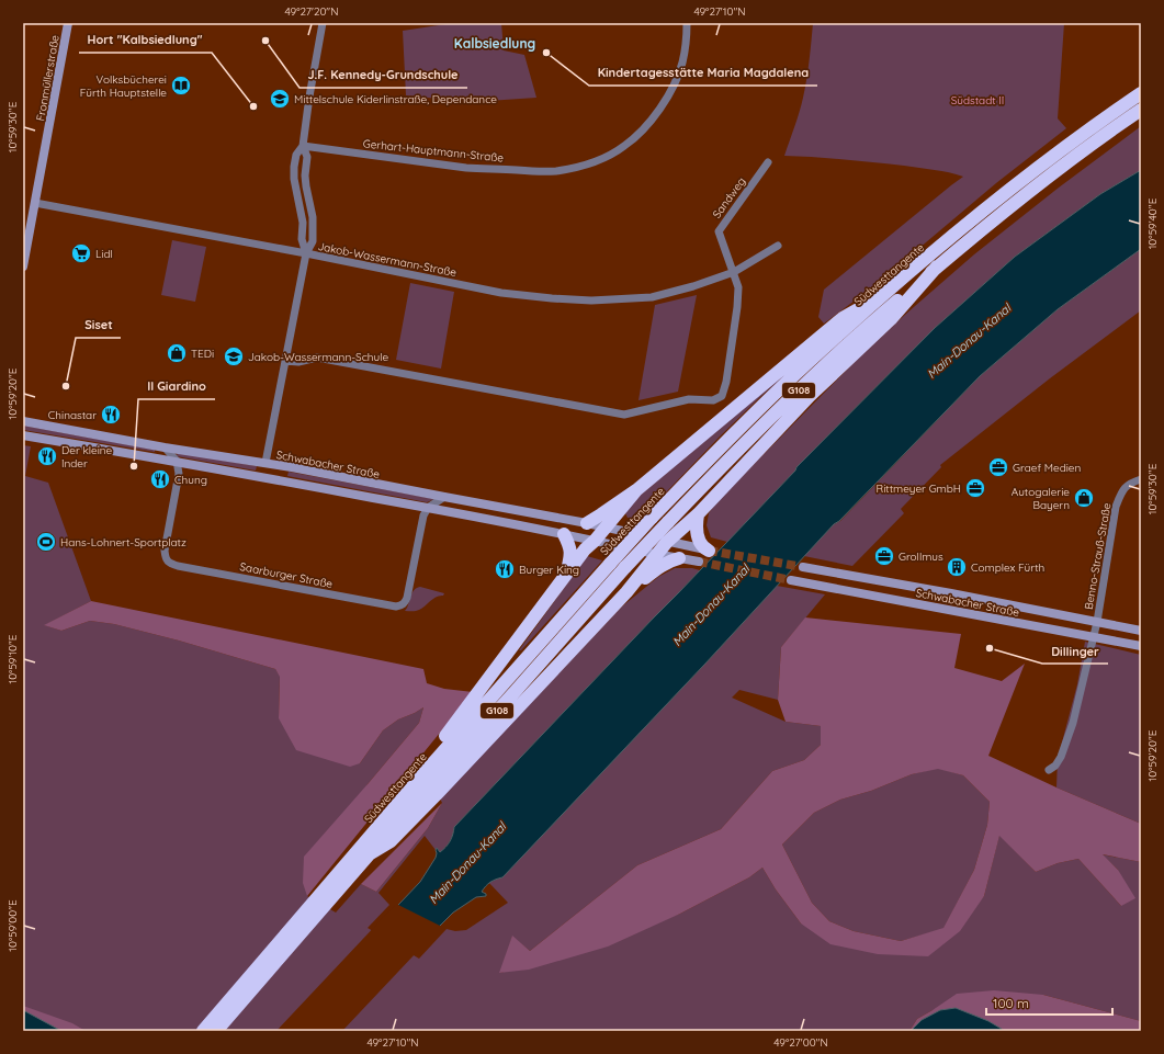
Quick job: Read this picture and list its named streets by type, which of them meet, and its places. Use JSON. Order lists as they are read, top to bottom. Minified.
{"streets":{"highway":["Südwesttangente","G108"],"main road":["Fronmüllerstraße","Schwabacher Straße"],"street":["Gerhart-Hauptmann-Straße","Sandweg","Jakob-Wassermann-Straße","Benno-Strauß-Straße","Saarburger Straße"]},"crossings":[["Fronmüllerstraße","Jakob-Wassermann-Straße"],["Sandweg","Jakob-Wassermann-Straße"],["Schwabacher Straße","Benno-Strauß-Straße"]],"districts":["Kalbsiedlung"],"water":["Main-Donau-Kanal"],"parks":["Südstadt II"],"places":{"other":["J.F. Kennedy-Grundschule","Kindertagesstätte Maria Magdalena","Hort \"Kalbsiedlung\"","Siset","Il Giardino","Dillinger"],"library":["Volksbücherei Fürth Hauptstelle"],"school or university":["Mittelschule Kiderlinstraße, Dependance","Jakob-Wassermann-Schule"],"supermarket":["Lidl"],"shop":["TEDi","Autogalerie Bayern"],"restaurant":["Chinastar","Der kleine Inder","Chung","Burger King"],"office":["Graef Medien","Rittmeyer GmbH","Grollmus"],"sports":["Hans-Lohnert-Sportplatz"],"building":["Complex Fürth"]},"scale_bar":"100 m","coordinates":["49°27'20\"N","49°27'10\"N","10°59'30\"E","10°59'40\"E","10°59'20\"E","10°59'10\"E","10°59'00\"E","49°27'00\"N"]}
